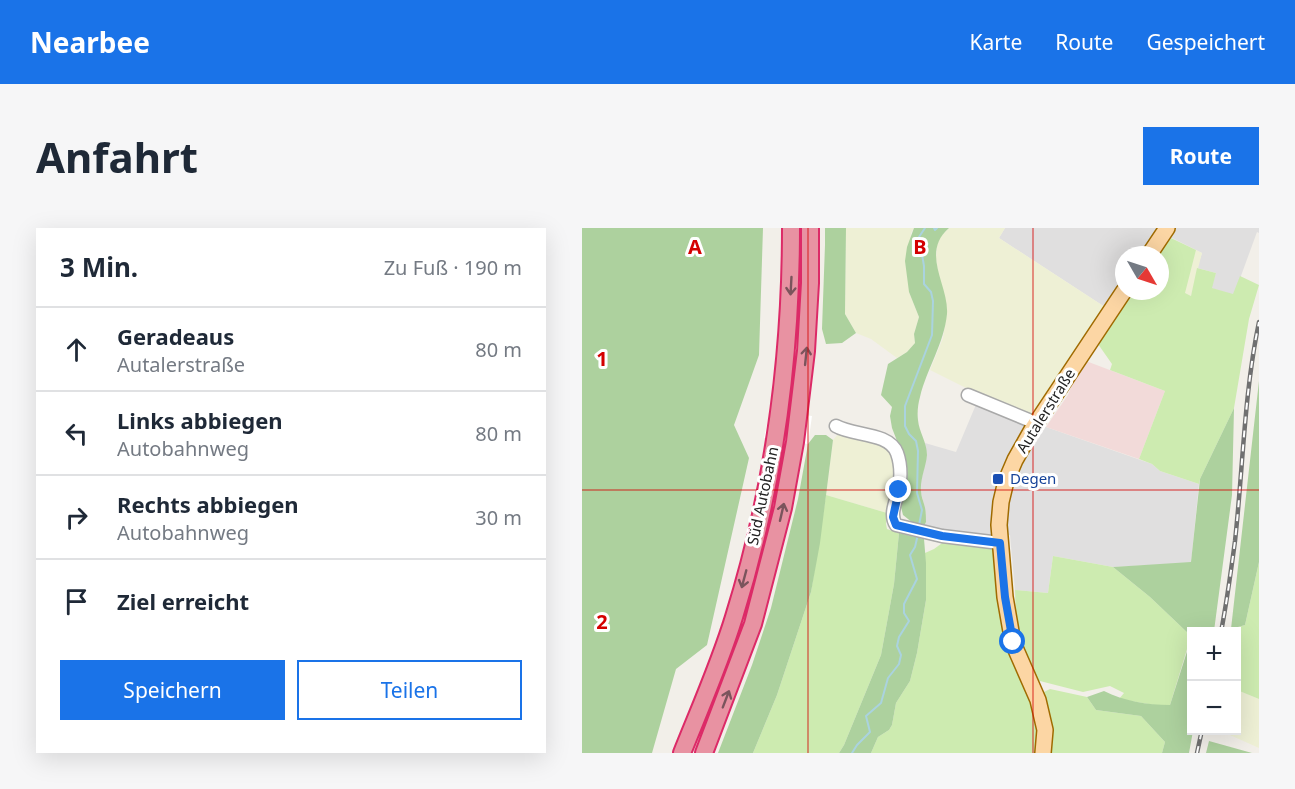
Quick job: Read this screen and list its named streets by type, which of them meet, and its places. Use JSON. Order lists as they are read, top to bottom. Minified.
{"streets":{"highway":["Süd Autobahn"],"main road":["Autalerstraße"]},"places":{"transit":["Degen"]},"north":"bottom right","page":{"header":"Nearbee","nav":["Karte","Route","Gespeichert"],"buttons":["Route",["Speichern","Teilen"]],"title":"Anfahrt","heading":["3 Min.","Zu Fuß · 190 m"],"list":[["Geradeaus","Autalerstraße","80 m"],["Links abbiegen","Autobahnweg","80 m"],["Rechts abbiegen","Autobahnweg","30 m"],"Ziel erreicht"],"map_buttons":["+","−"]},"grid":{"columns":["A","B"],"rows":["1","2"]}}
